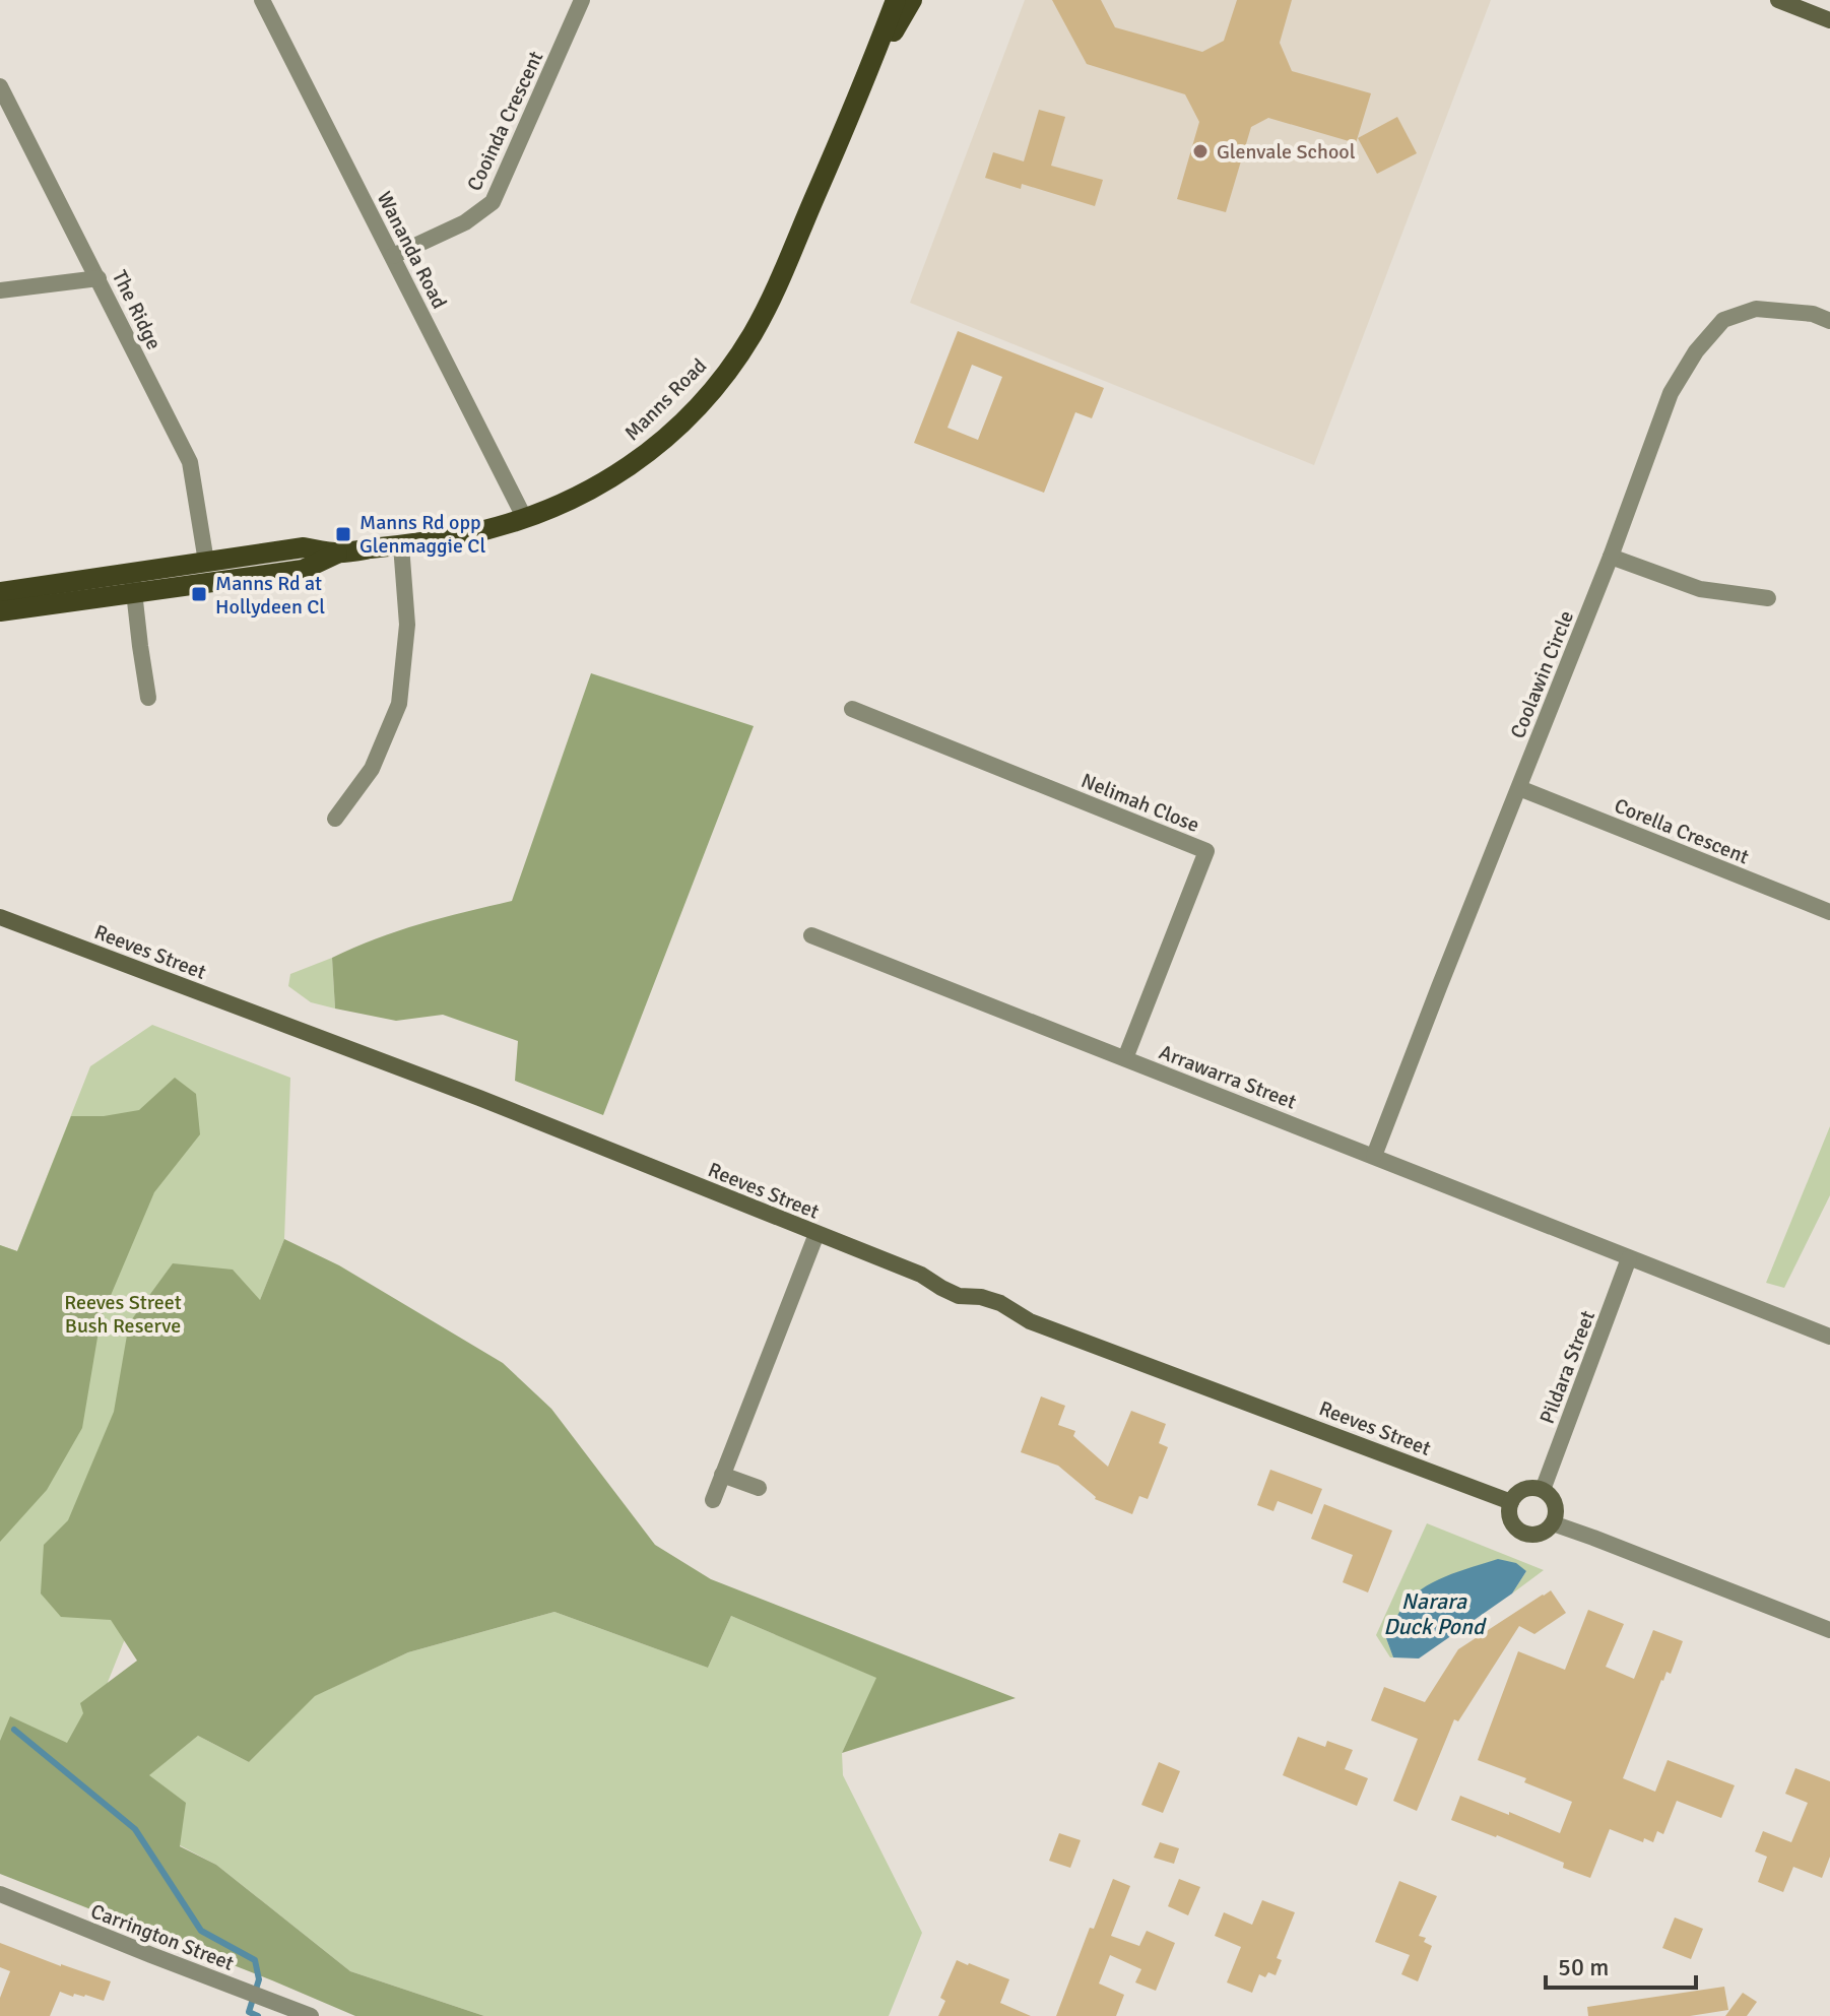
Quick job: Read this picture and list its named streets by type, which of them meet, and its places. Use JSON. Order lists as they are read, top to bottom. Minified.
{"streets":{"main road":["Manns Road"],"street":["Cooinda Crescent","Wananda Road","The Ridge","Coolawin Circle","Nelimah Close","Corella Crescent","Reeves Street","Arrawarra Street","Pildara Street","Carrington Street"]},"crossings":[["Cooinda Crescent","Wananda Road"],["Wananda Road","Manns Road"],["The Ridge","Manns Road"],["Coolawin Circle","Corella Crescent"],["Coolawin Circle","Arrawarra Street"],["Nelimah Close","Arrawarra Street"],["Reeves Street","Pildara Street"],["Arrawarra Street","Pildara Street"]],"water":["Narara Duck Pond"],"parks":["Reeves Street Bush Reserve"],"places":{"other":["Glenvale School"],"transit":["Manns Rd opp Glenmaggie Cl","Manns Rd at Hollydeen Cl"]},"scale_bar":"50 m"}
